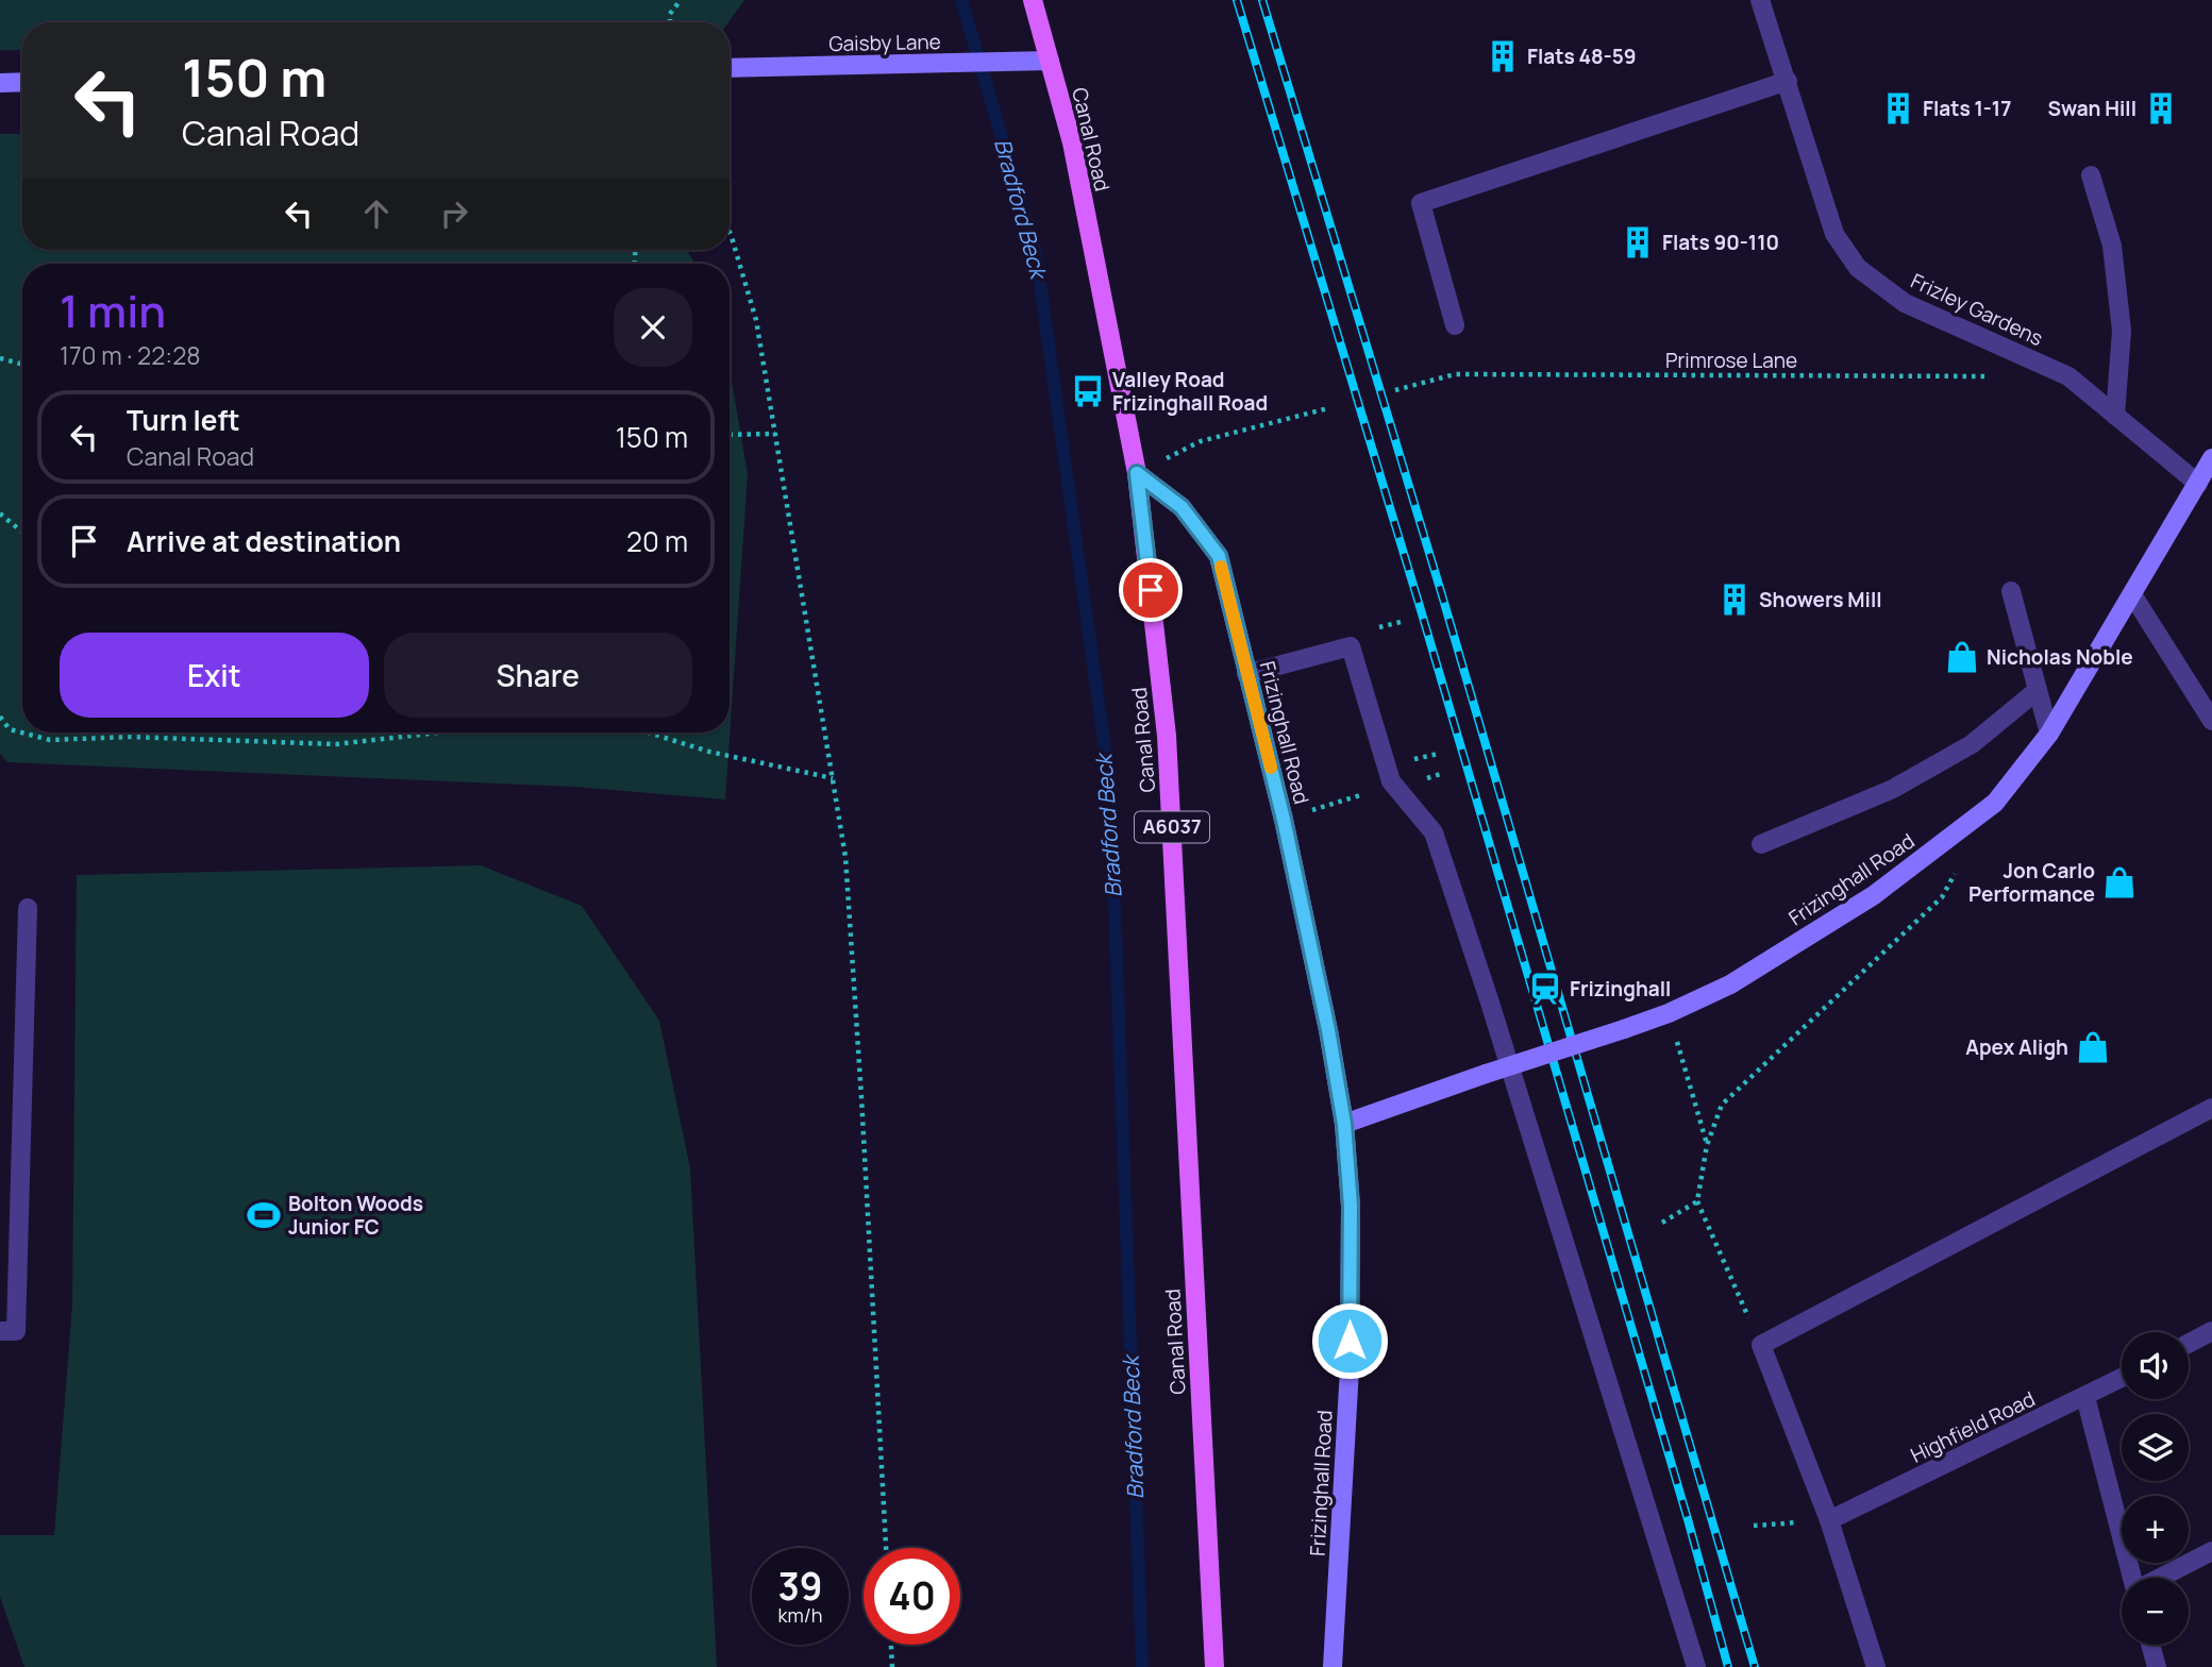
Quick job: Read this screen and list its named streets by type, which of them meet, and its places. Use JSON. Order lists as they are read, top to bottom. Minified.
{"streets":{"main road":["Canal Road","A6037"],"street":["Gaisby Lane","Frizley Gardens","Frizinghall Road","Highfield Road"],"path":["Primrose Lane"]},"crossings":[["Gaisby Lane","Canal Road"],["Canal Road","Frizinghall Road"],["Frizley Gardens","Frizinghall Road"]],"water":["Bradford Beck"],"places":{"building":["Flats 48-59","Flats 1-17","Swan Hill","Flats 90-110","Showers Mill"],"bus stop":["Valley Road Frizinghall Road"],"shop":["Nicholas Noble","Jon Carlo Performance","Apex Aligh"],"station":["Frizinghall"],"sports":["Bolton Woods Junior FC"]},"page":{"turn":["150 m","Canal Road"],"heading":["1 min","170 m · 22:28"],"list":[{"name":"Turn left","note":"Canal Road","value":"150 m"},{"name":"Arrive at destination","value":"20 m"}],"buttons":["Exit","Share"],"map_buttons":["+","−"],"speed":"39 km/h","limit":"40"}}
